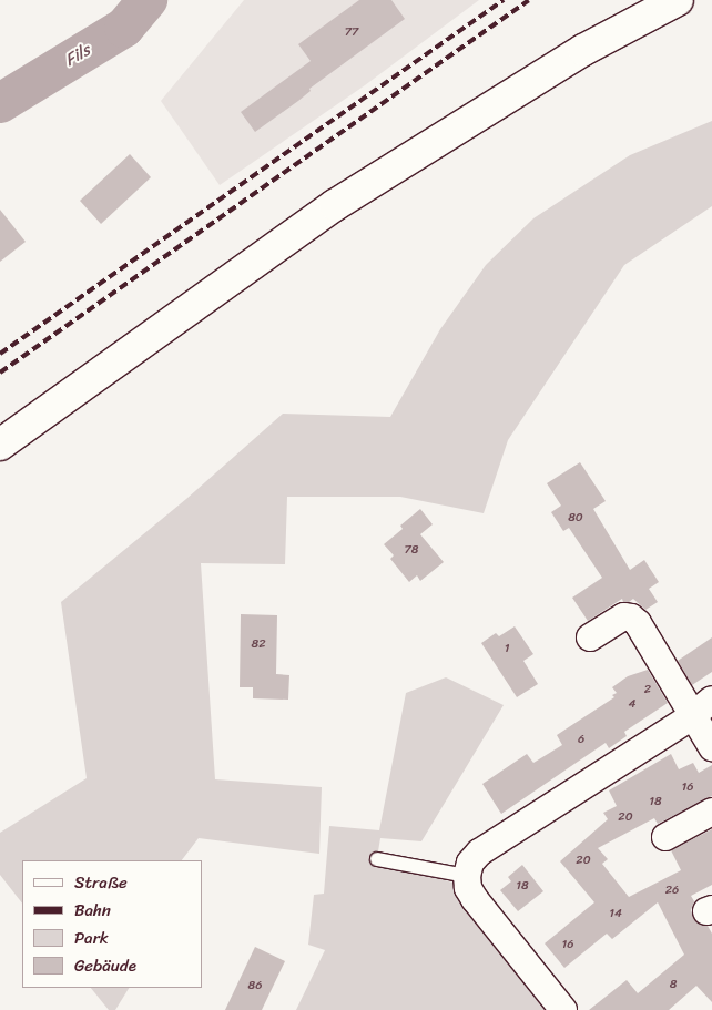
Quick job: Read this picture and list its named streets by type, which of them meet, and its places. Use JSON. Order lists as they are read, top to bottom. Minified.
{"water":["Fils"],"house_numbers":["77","80","78","82","1","2","4","6","16","18","20","20","18","26","14","16","8","86"],"legend":["Straße","Bahn","Park","Gebäude"]}
